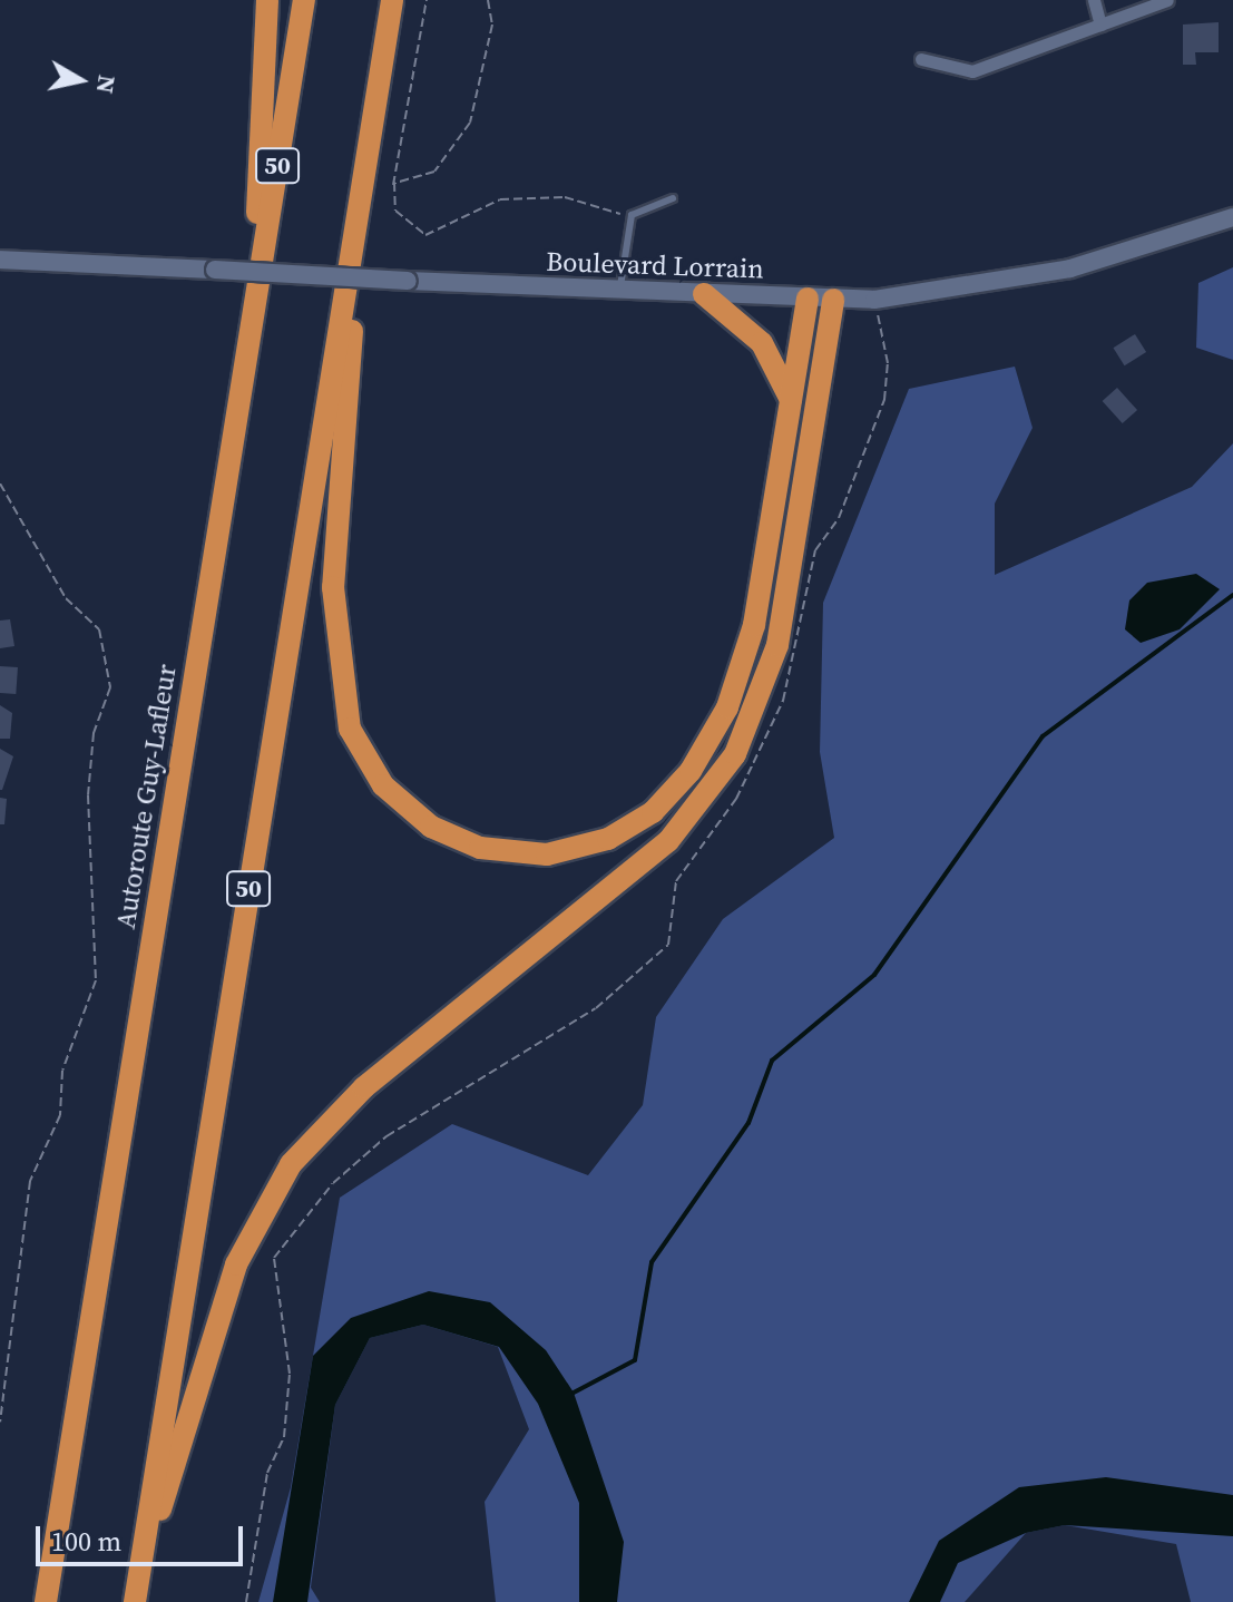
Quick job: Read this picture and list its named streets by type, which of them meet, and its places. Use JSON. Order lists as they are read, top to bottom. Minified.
{"streets":{"highway":["50","Autoroute Guy-Lafleur"],"main road":["Boulevard Lorrain"]},"scale_bar":"100 m","north":"right"}
